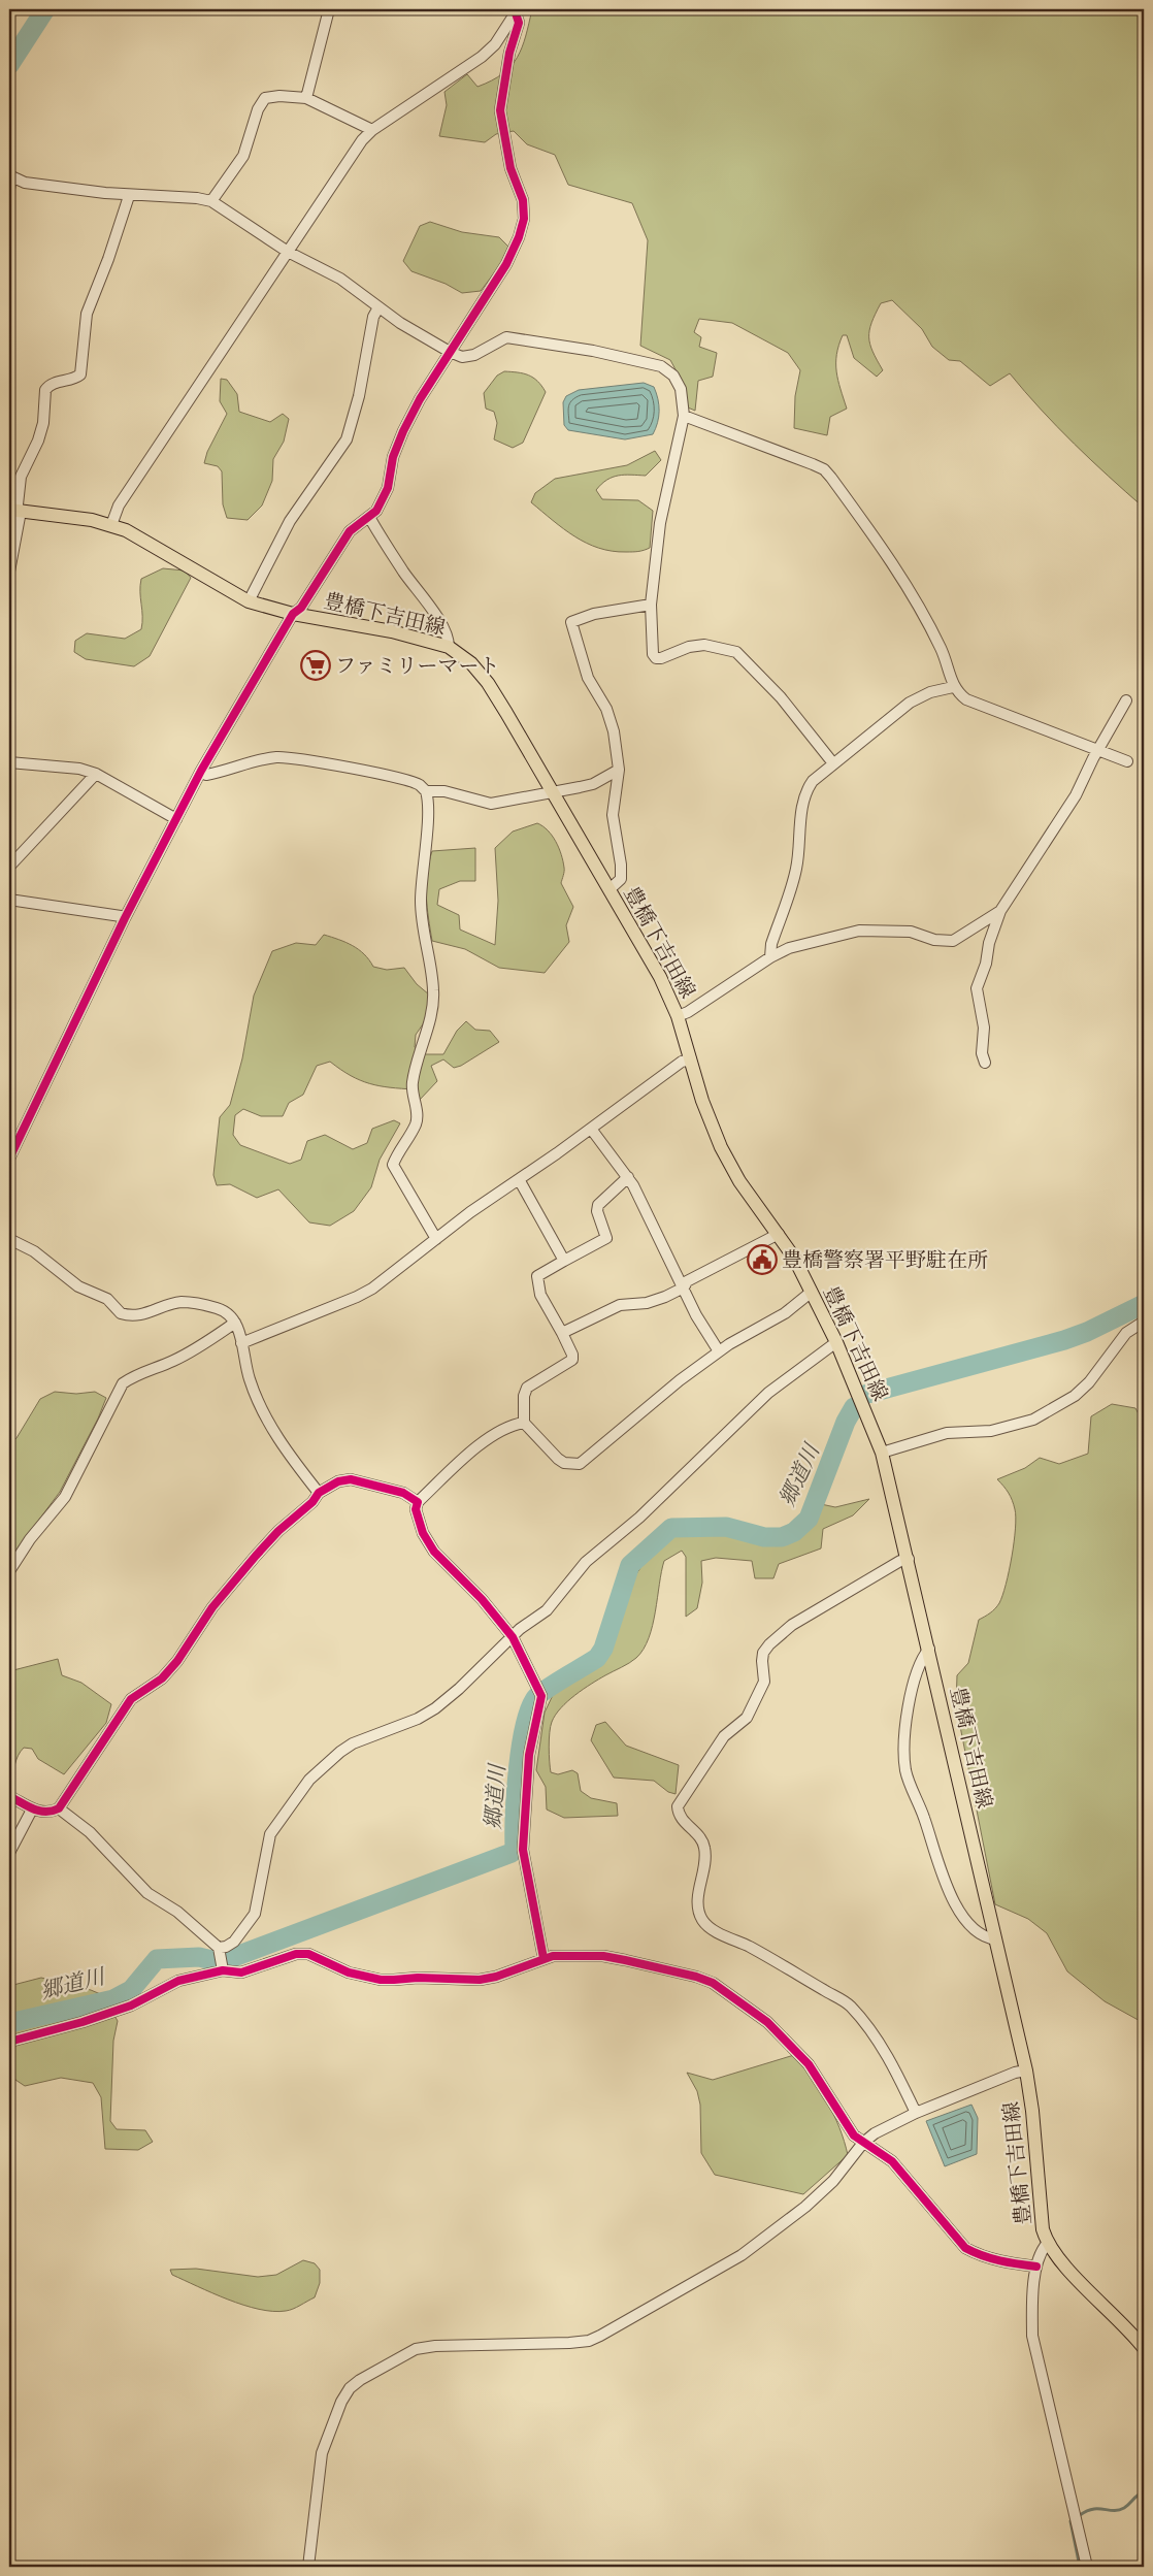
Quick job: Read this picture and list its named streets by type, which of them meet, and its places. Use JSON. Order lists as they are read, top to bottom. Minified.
{"streets":{"main road":["豊橋下吉田線"]},"water":["郷道川"],"places":{"supermarket":["ファミリーマート"],"public building":["豊橋警察署平野駐在所"]}}
